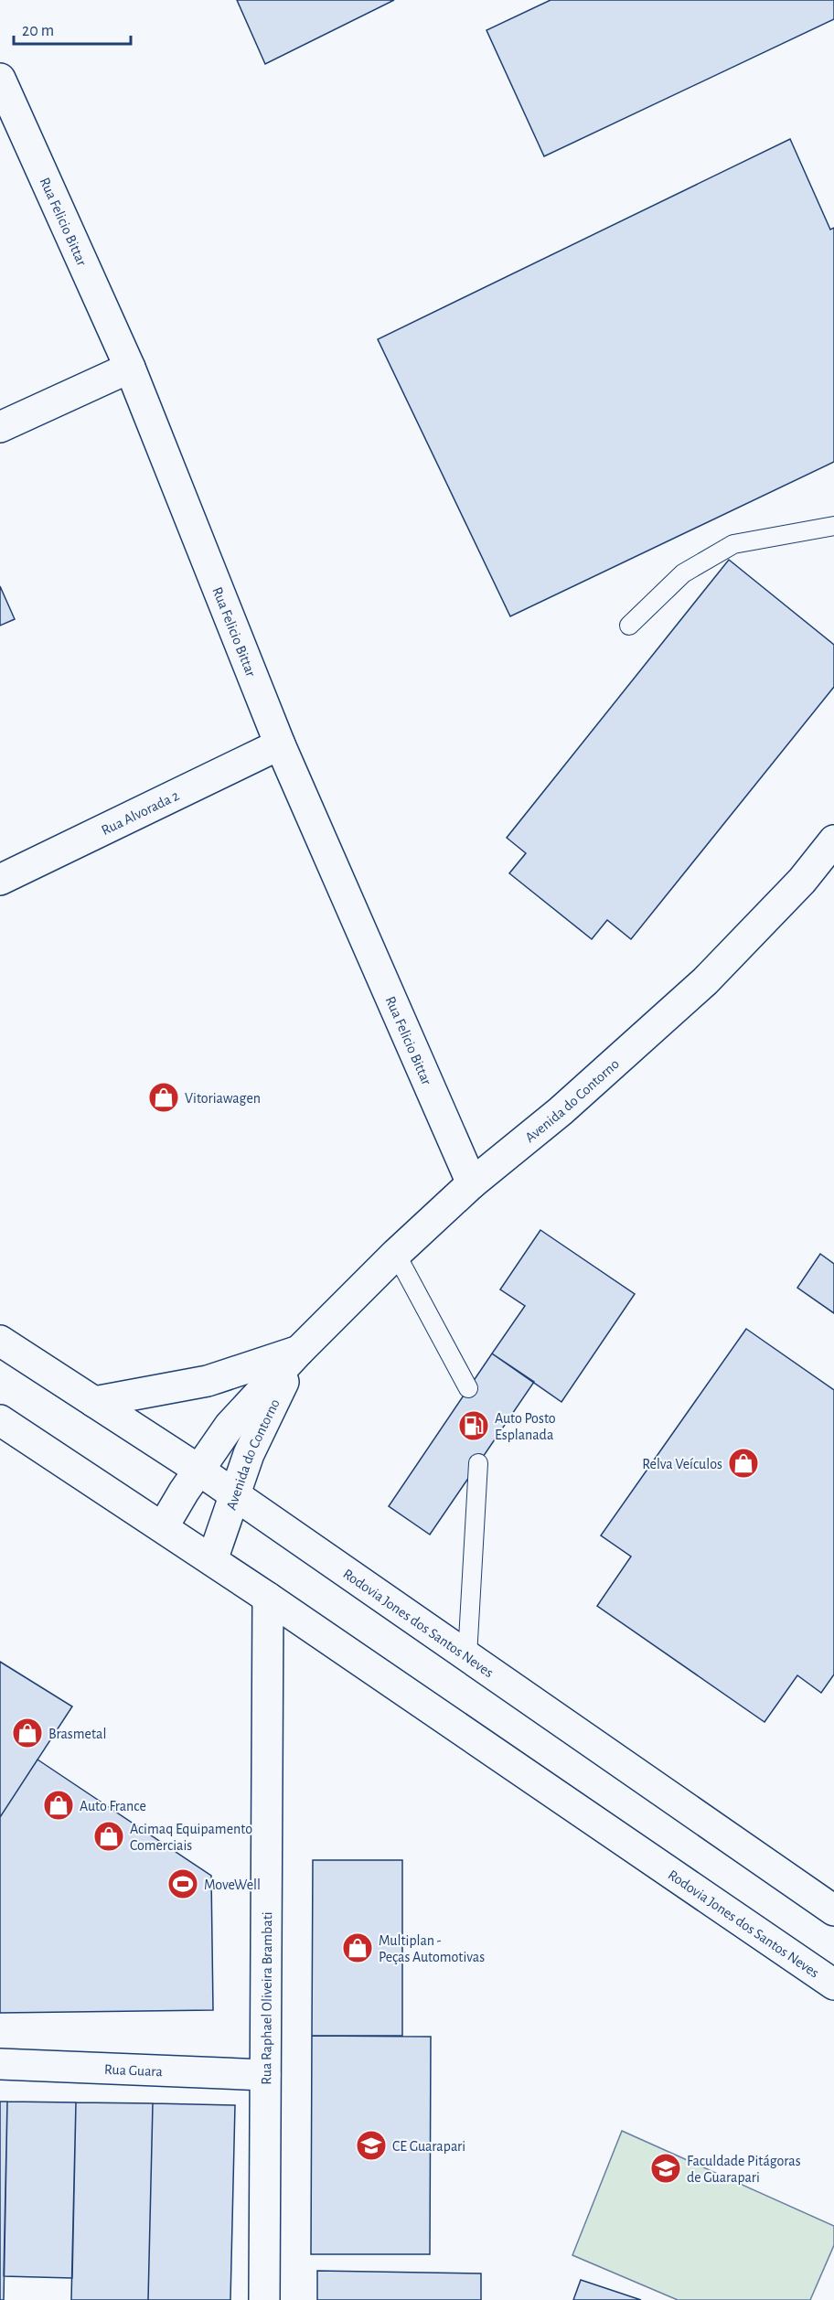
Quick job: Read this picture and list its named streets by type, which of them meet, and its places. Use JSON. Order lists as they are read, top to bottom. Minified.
{"streets":{"main road":["Rua Felicio Bittar","Rua Alvorada 2","Avenida do Contorno","Rodovia Jones dos Santos Neves","Rua Raphael Oliveira Brambati","Rua Guara"]},"crossings":[["Rua Felicio Bittar","Rua Alvorada 2"],["Rua Felicio Bittar","Avenida do Contorno"],["Avenida do Contorno","Rodovia Jones dos Santos Neves"],["Rodovia Jones dos Santos Neves","Rua Raphael Oliveira Brambati"],["Rua Raphael Oliveira Brambati","Rua Guara"]],"places":{"shop":["Vitoriawagen","Relva Veículos","Brasmetal","Auto France","Acimaq Equipamento Comerciais","Multiplan - Peças Automotivas"],"fuel station":["Auto Posto Esplanada"],"sports":["MoveWell"],"school or university":["CE Guarapari","Faculdade Pitágoras de Guarapari"]},"scale_bar":"20 m"}
